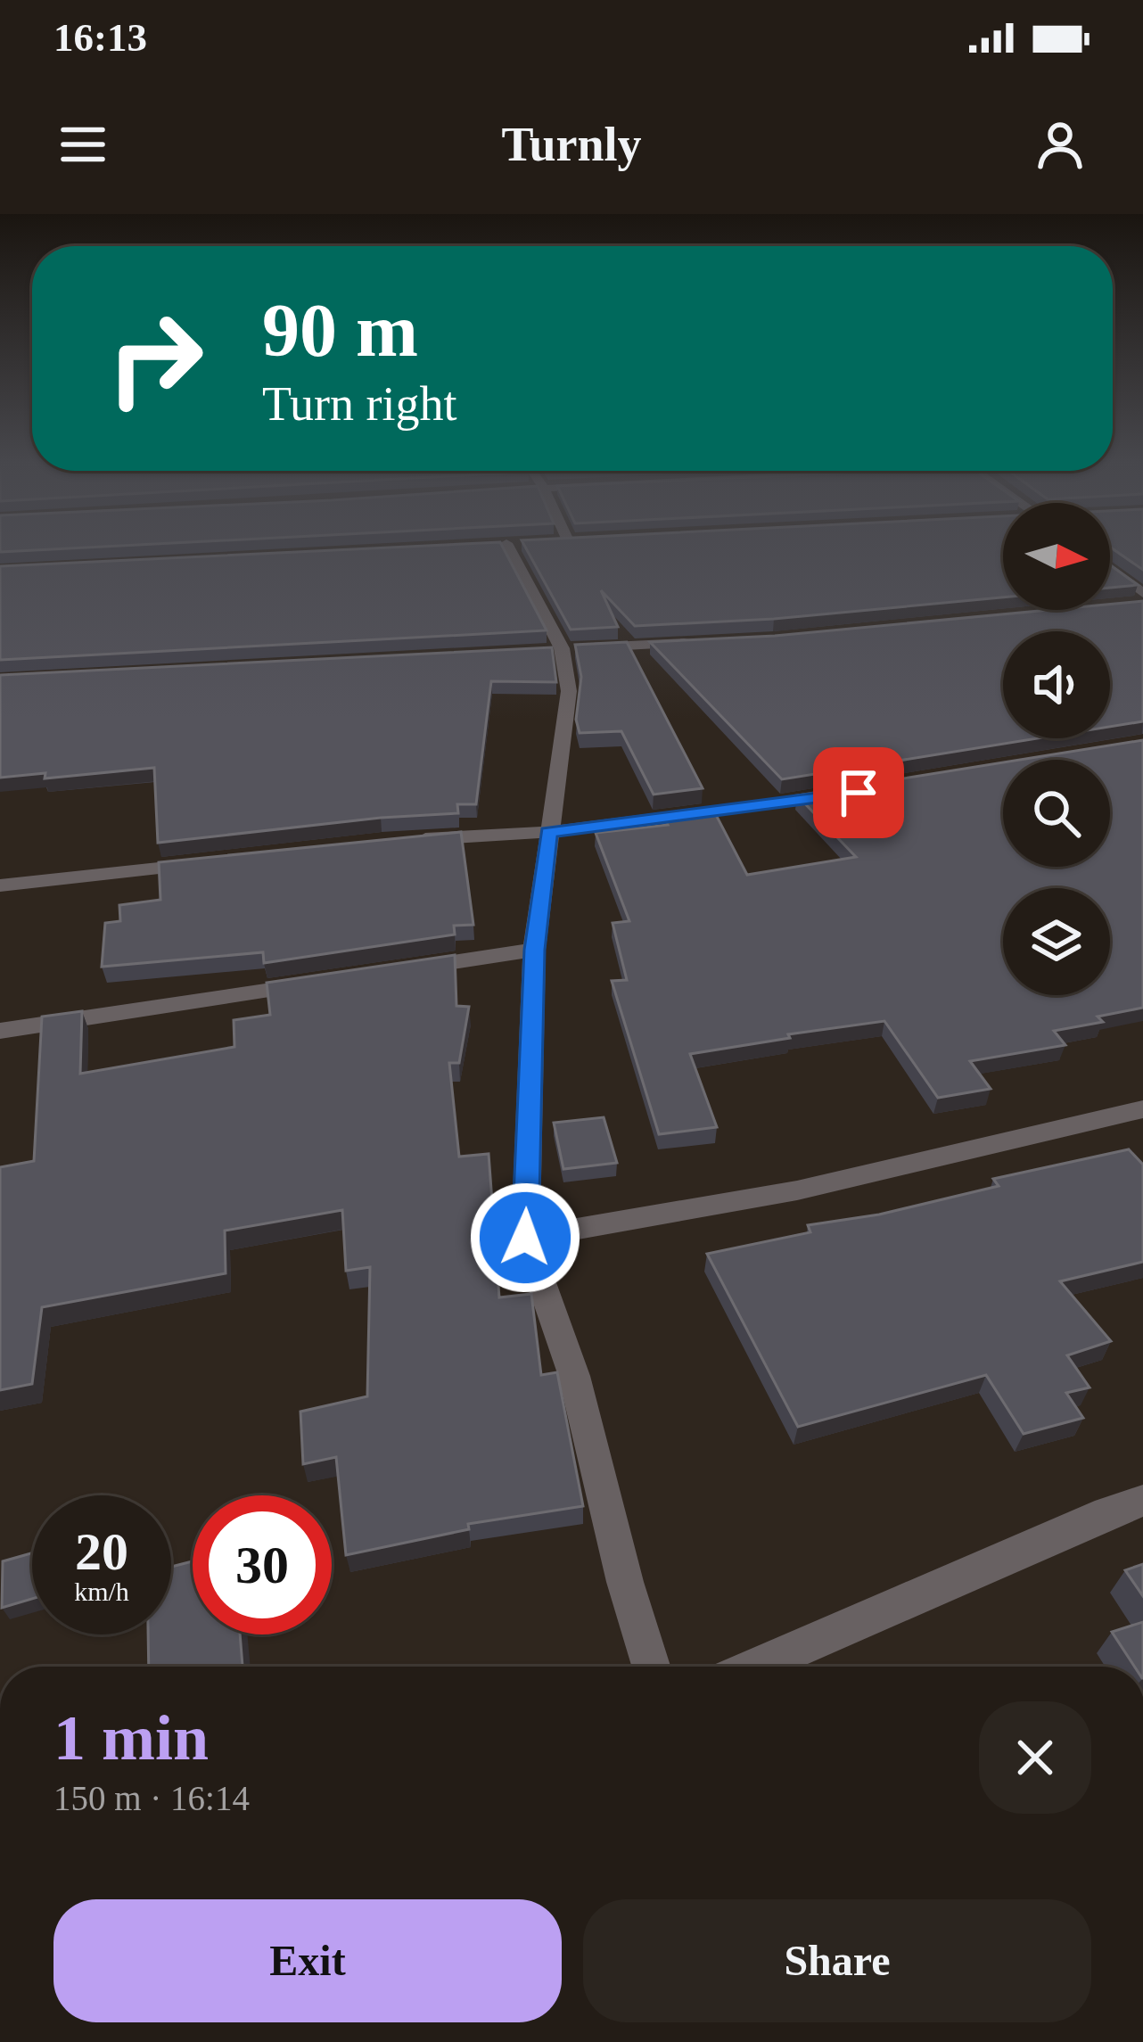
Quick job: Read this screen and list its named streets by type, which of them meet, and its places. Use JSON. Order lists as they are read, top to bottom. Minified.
{"north":"right","page":{"status":"16:13","header":"Turnly","turn":["90 m","Turn right"],"speed":"20 km/h","limit":"30","heading":["1 min","150 m · 16:14"],"buttons":["Exit","Share"]}}
